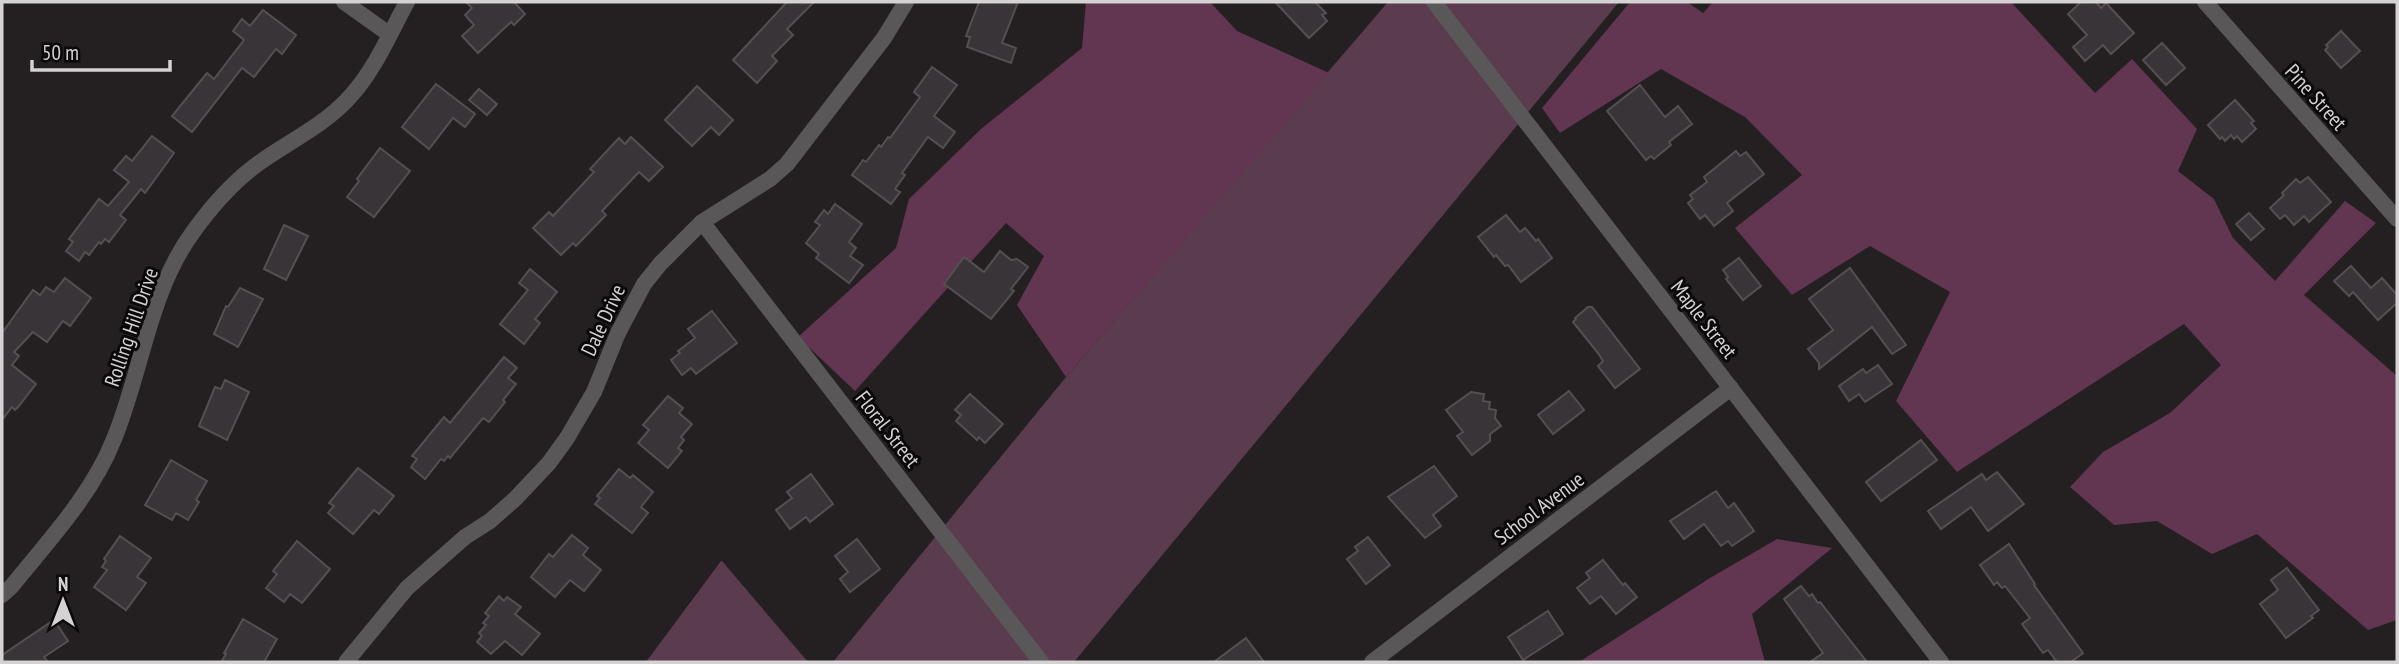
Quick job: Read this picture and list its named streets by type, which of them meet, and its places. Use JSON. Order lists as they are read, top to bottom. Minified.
{"streets":{"street":["Pine Street","Maple Street","Dale Drive","Rolling Hill Drive","Floral Street","School Avenue"]},"crossings":[["Maple Street","School Avenue"],["Dale Drive","Floral Street"]],"scale_bar":"50 m","north":"top"}
